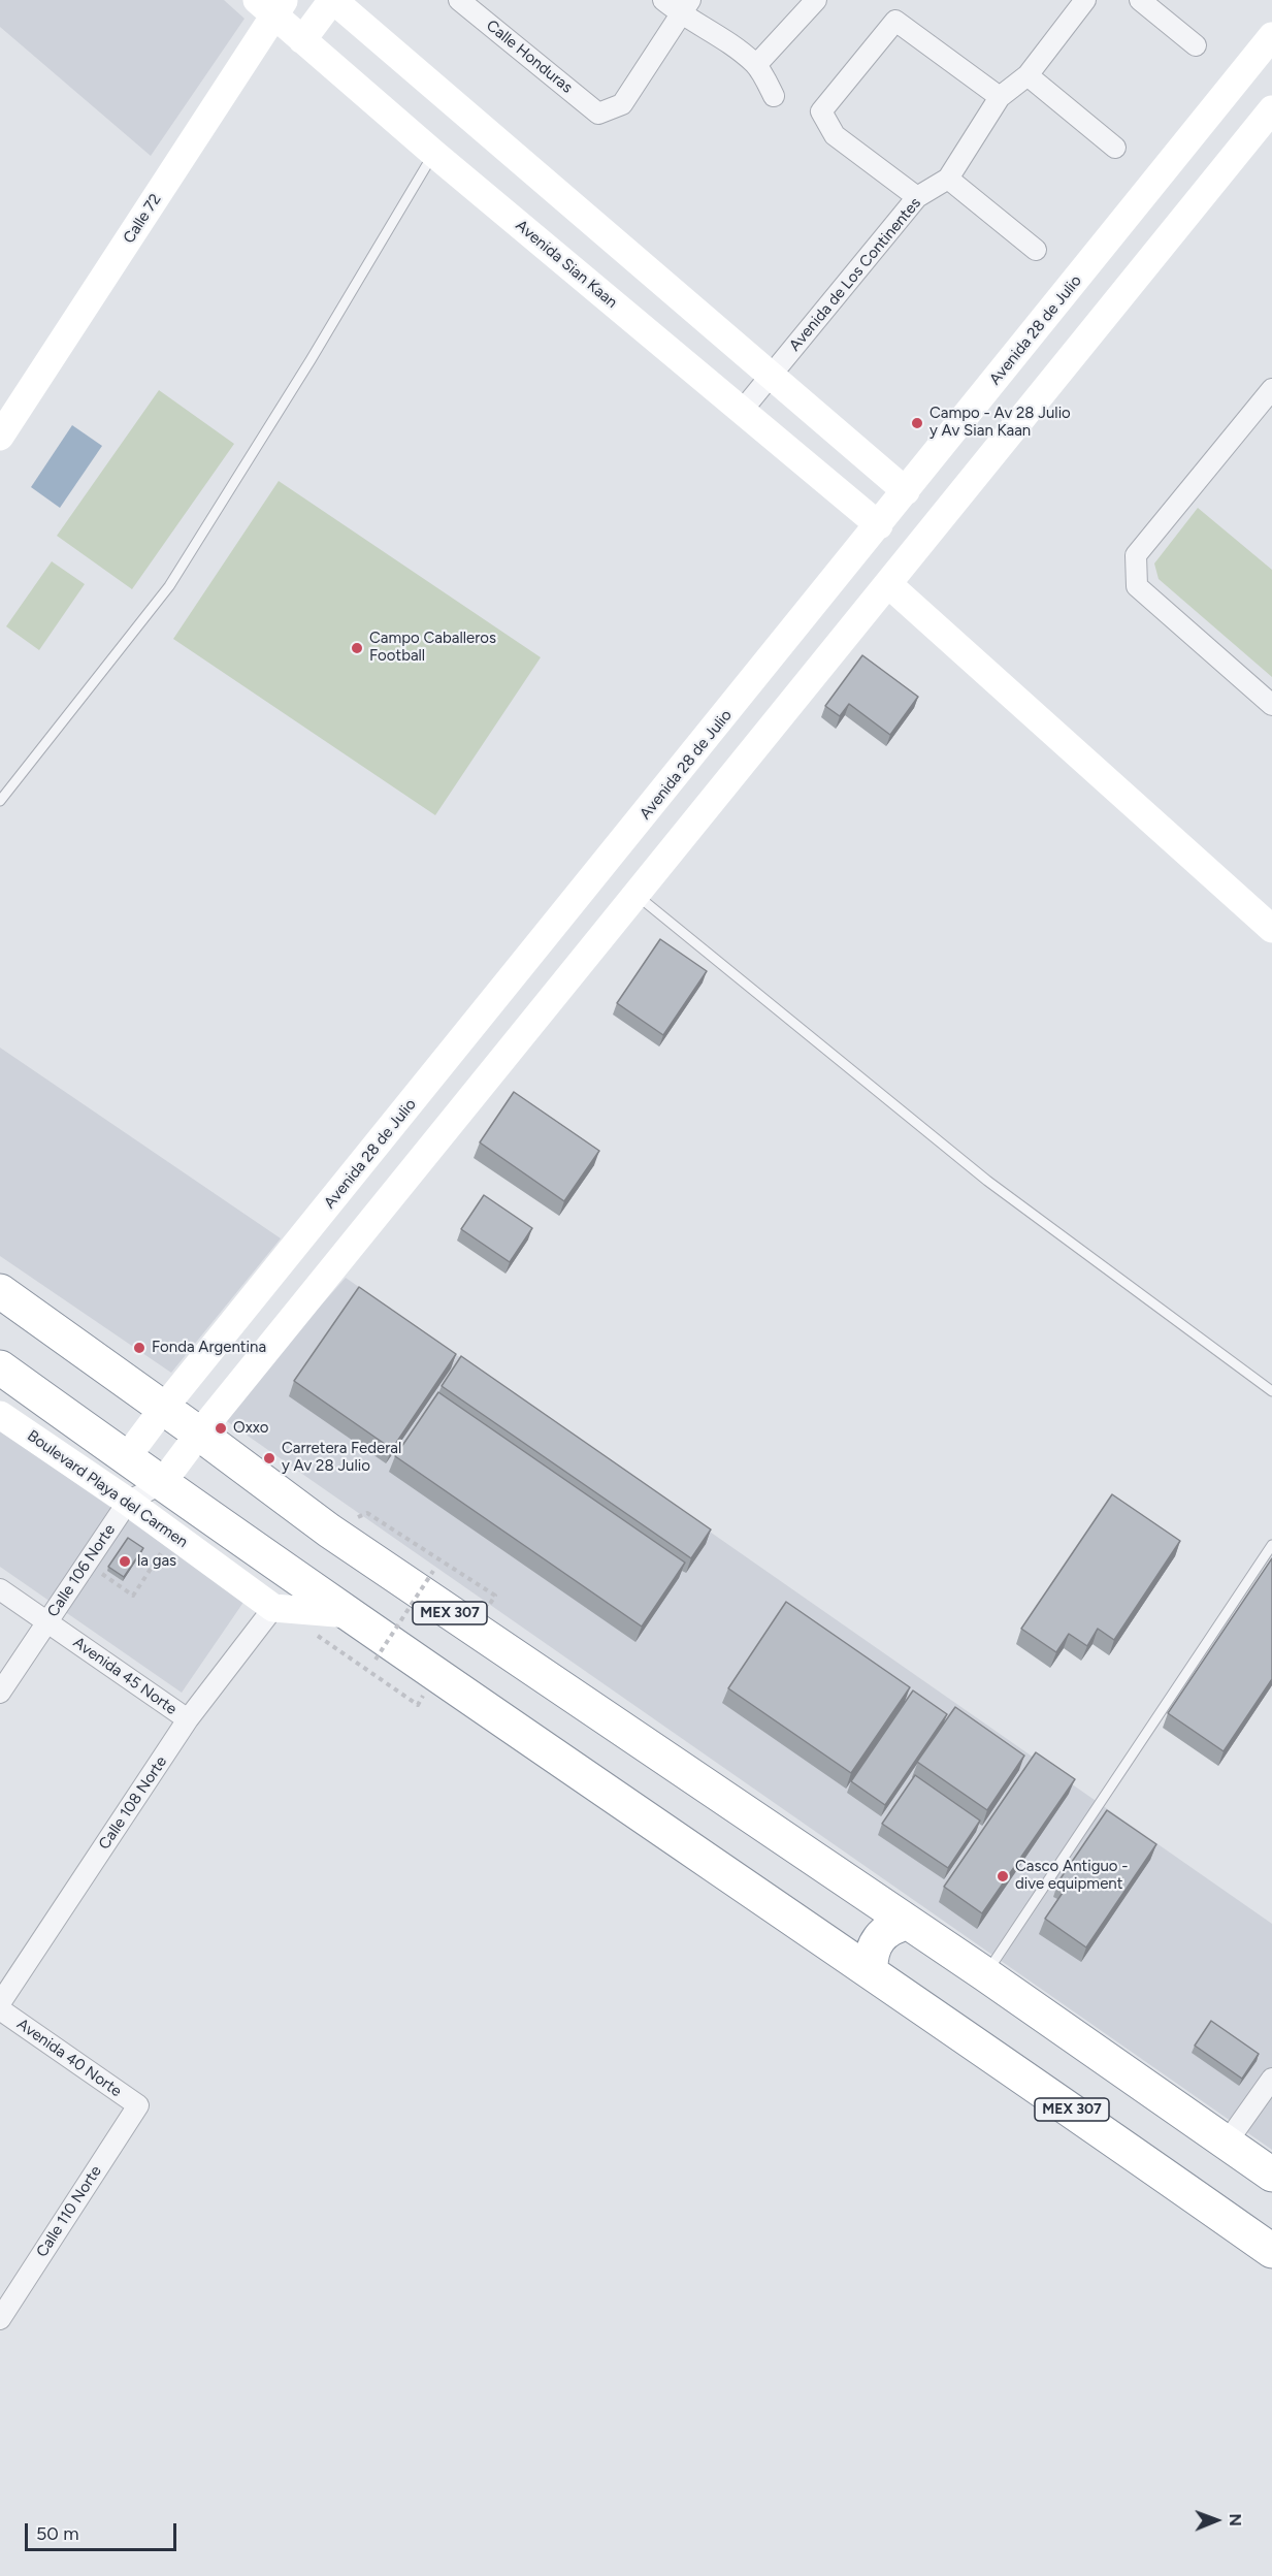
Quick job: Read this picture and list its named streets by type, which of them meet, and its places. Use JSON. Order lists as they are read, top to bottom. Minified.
{"streets":{"highway":["MEX 307"],"main road":["Calle 72","Avenida Sian Kaan","Avenida 28 de Julio","Boulevard Playa del Carmen","Calle 106 Norte"],"street":["Calle Honduras","Avenida de Los Continentes","Avenida 45 Norte","Calle 108 Norte","Avenida 40 Norte","Calle 110 Norte"]},"crossings":[["Calle 72","Avenida Sian Kaan"],["Avenida Sian Kaan","Avenida de Los Continentes"],["Avenida Sian Kaan","Avenida 28 de Julio"],["Avenida 28 de Julio","MEX 307"],["Boulevard Playa del Carmen","Calle 106 Norte"],["Boulevard Playa del Carmen","MEX 307"],["Boulevard Playa del Carmen","Calle 108 Norte"],["Calle 106 Norte","MEX 307"],["Calle 106 Norte","Avenida 45 Norte"],["Avenida 45 Norte","Calle 108 Norte"],["Avenida 40 Norte","Calle 110 Norte"]],"places":["Campo - Av 28 Julio y Av Sian Kaan","Campo Caballeros Football","Fonda Argentina","Oxxo","Carretera Federal y Av 28 Julio","la gas","Casco Antiguo - dive equipment"],"scale_bar":"50 m","north":"right"}
